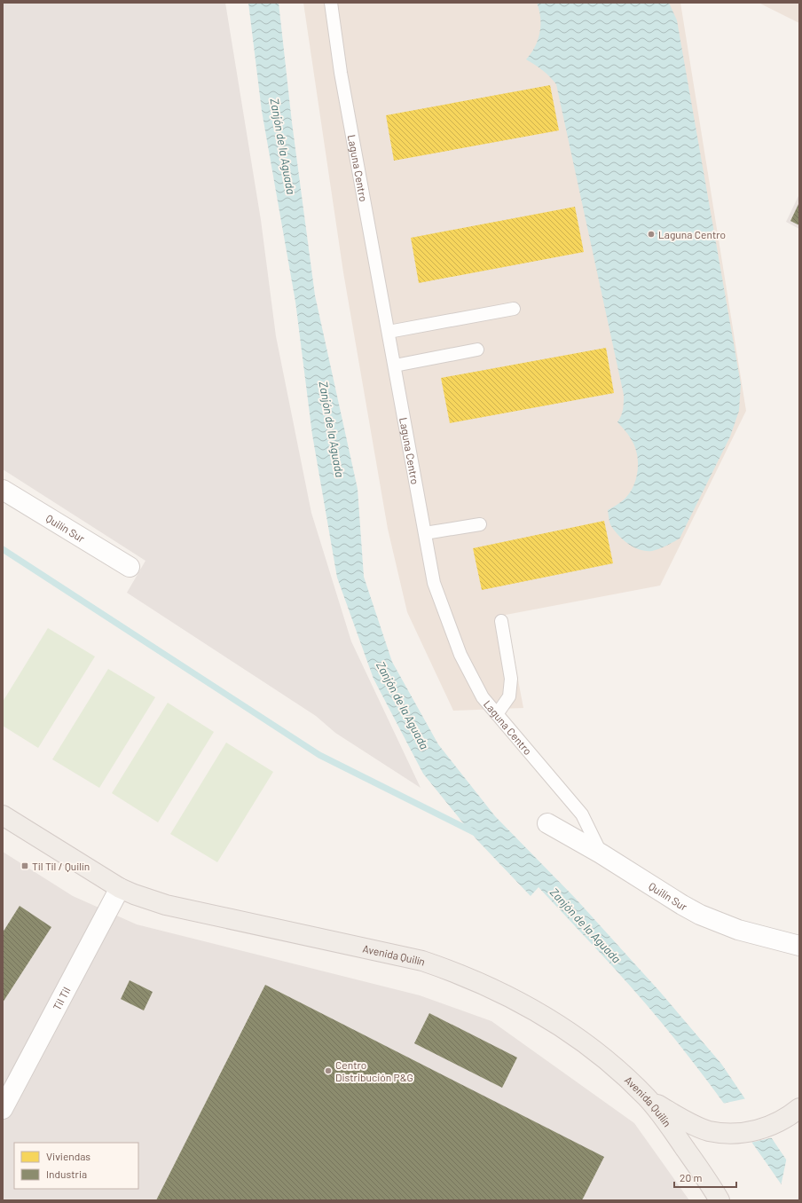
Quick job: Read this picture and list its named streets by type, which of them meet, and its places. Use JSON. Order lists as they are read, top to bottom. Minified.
{"streets":{"main road":["Avenida Quilín"],"street":["Quilín Sur","Til Til"],"lane":["Laguna Centro"]},"crossings":[["Laguna Centro","Quilín Sur"],["Avenida Quilín","Til Til"]],"water":["Zanjón de la Aguada"],"places":{"other":["Laguna Centro","Centro Distribución P&G"],"transit":["Til Til / Quilín"]},"legend":["Viviendas","Industria"],"scale_bar":"20 m"}
